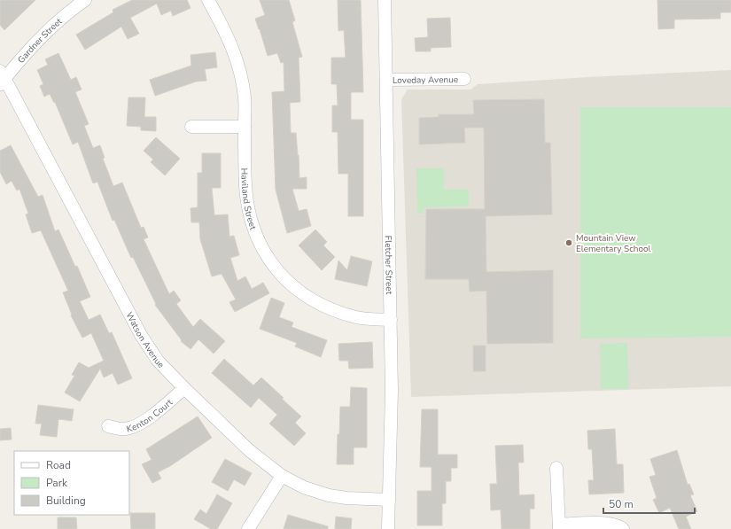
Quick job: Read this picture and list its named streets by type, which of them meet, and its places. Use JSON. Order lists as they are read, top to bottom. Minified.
{"streets":{"street":["Gardner Street","Loveday Avenue","Haviland Street","Fletcher Street","Watson Avenue","Kenton Court"]},"crossings":[["Gardner Street","Watson Avenue"],["Loveday Avenue","Fletcher Street"],["Haviland Street","Fletcher Street"],["Fletcher Street","Watson Avenue"],["Watson Avenue","Kenton Court"]],"places":["Mountain View Elementary School"],"legend":["Road","Park","Building"],"scale_bar":"50 m"}
